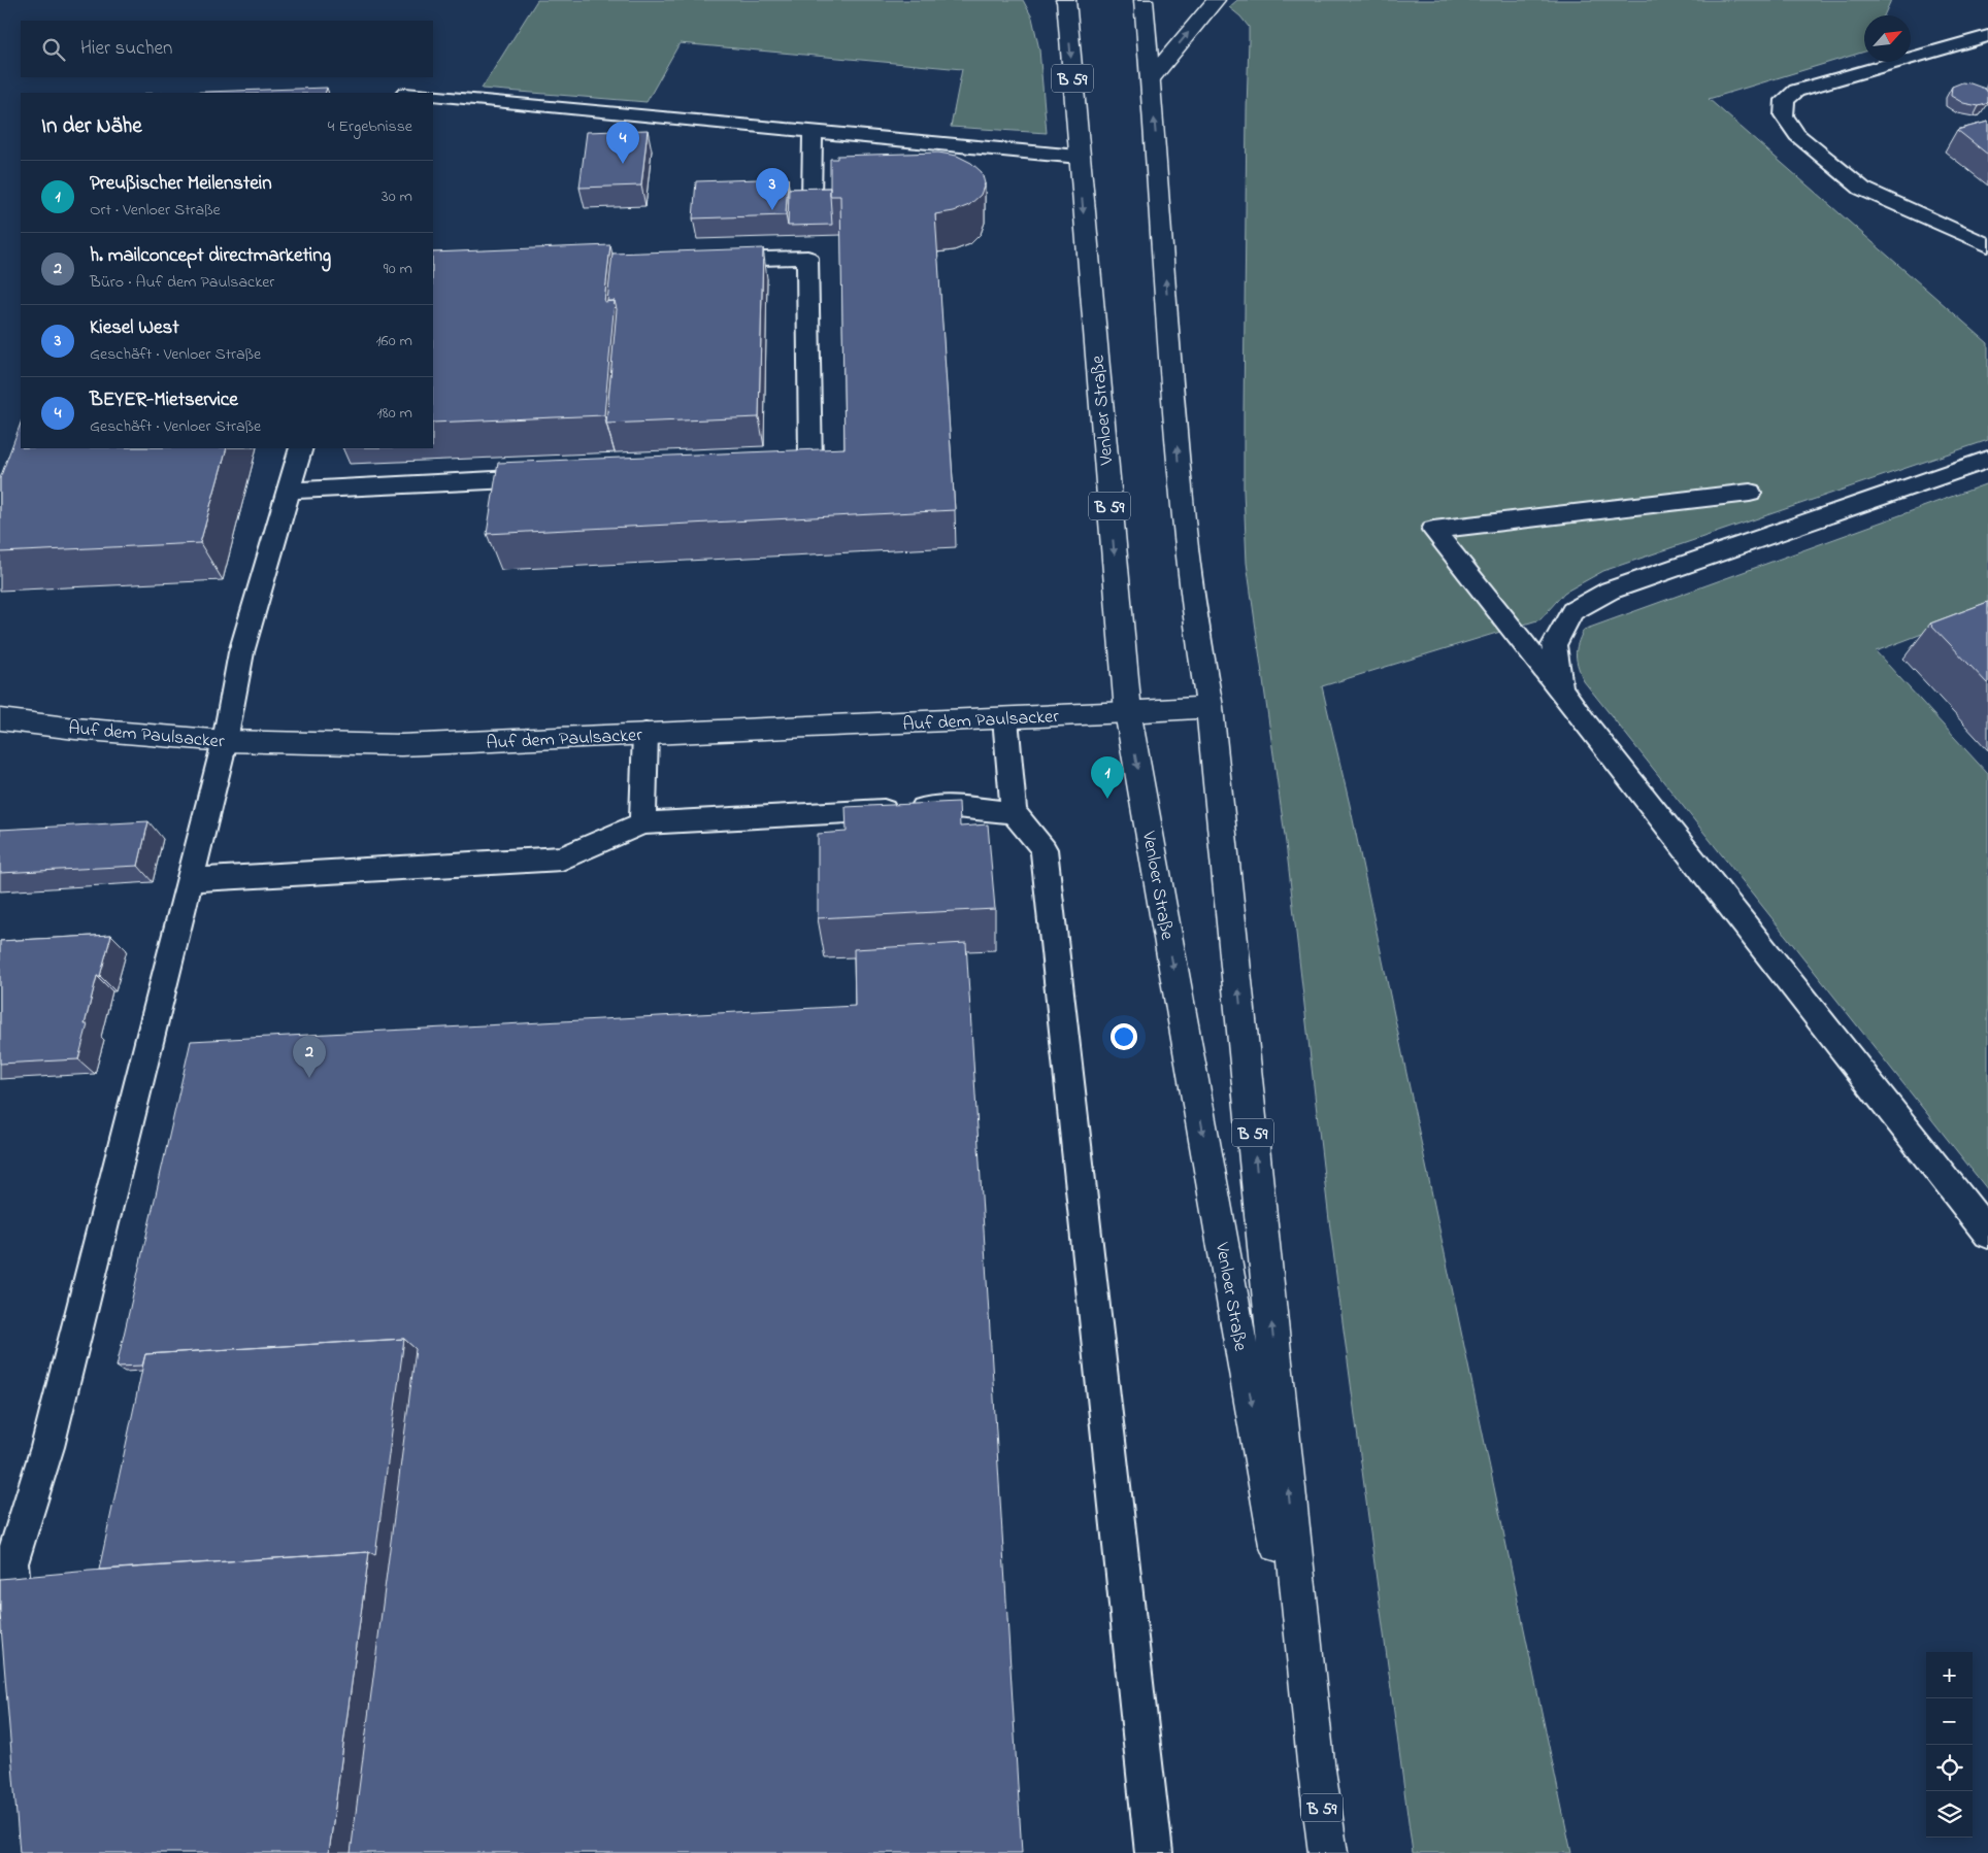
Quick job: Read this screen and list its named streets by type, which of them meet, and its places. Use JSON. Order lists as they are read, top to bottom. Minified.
{"streets":{"main road":["B 59","Venloer Straße","Auf dem Paulsacker"]},"crossings":[["Venloer Straße","Auf dem Paulsacker"]],"north":"top right","page":{"search":"Hier suchen","heading":["In der Nähe","4 Ergebnisse"],"pins":["4","3","1","2"],"list":[{"mark":"1","name":"Preußischer Meilenstein","note":"Ort · Venloer Straße","value":"30 m"},{"mark":"2","name":"h. mailconcept directmarketing","note":"Büro · Auf dem Paulsacker","value":"90 m"},{"mark":"3","name":"Kiesel West","note":"Geschäft · Venloer Straße","value":"160 m"},{"mark":"4","name":"BEYER-Mietservice","note":"Geschäft · Venloer Straße","value":"180 m"}],"map_buttons":["+","−"]}}
